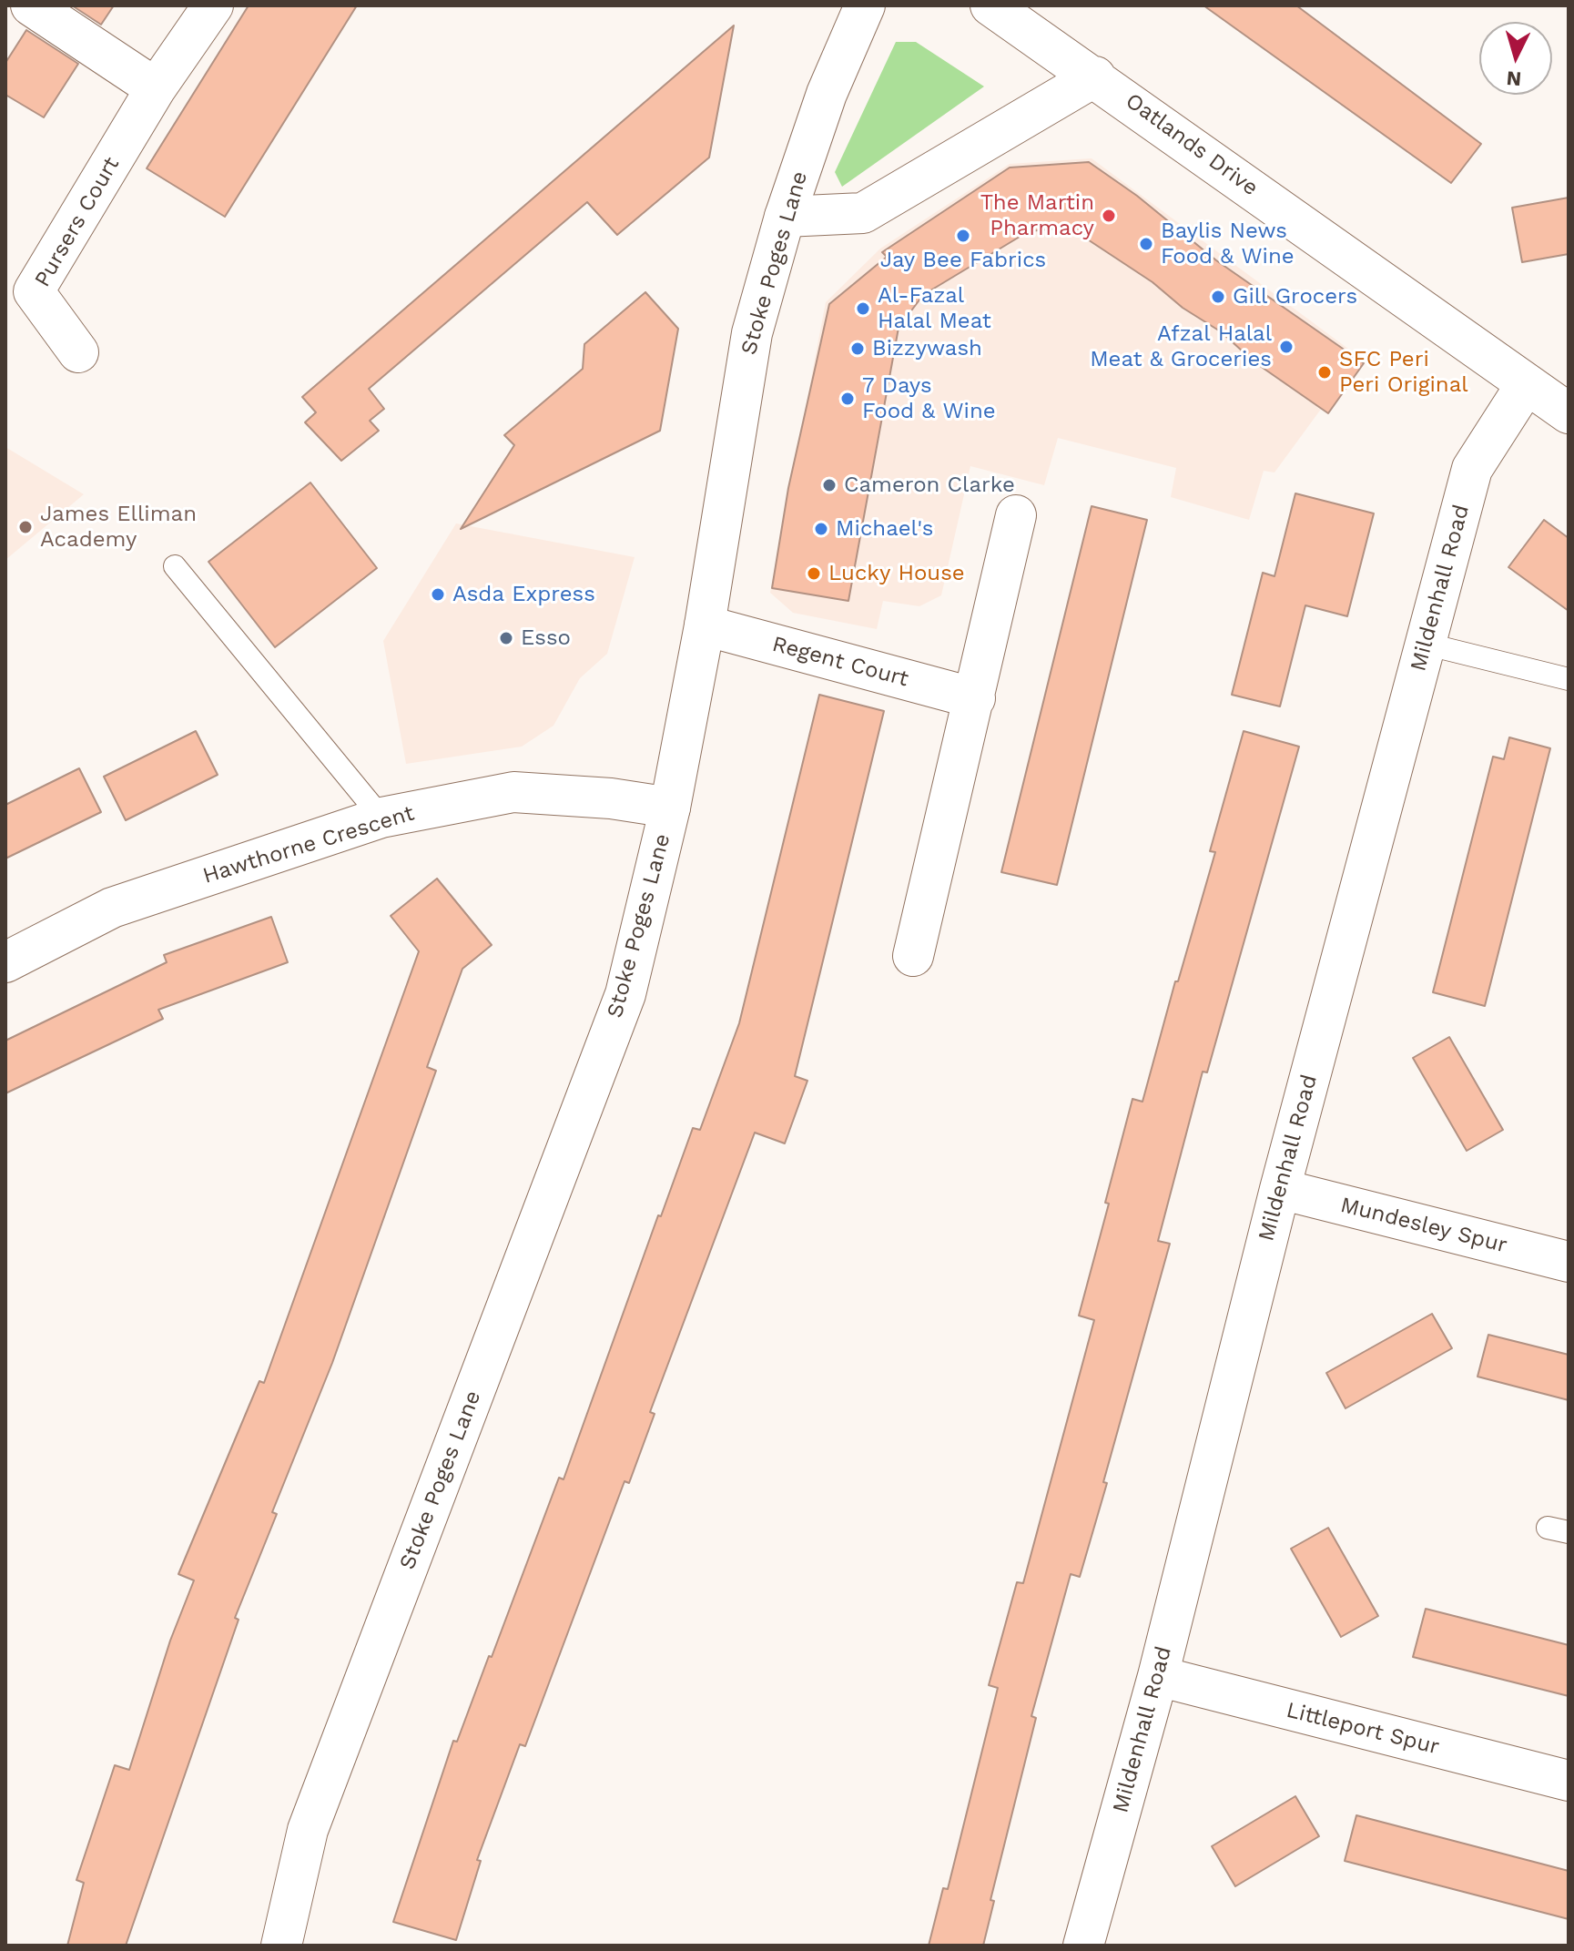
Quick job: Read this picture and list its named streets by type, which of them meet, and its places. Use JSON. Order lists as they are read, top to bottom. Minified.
{"streets":{"street":["Oatlands Drive","Pursers Court","Stoke Poges Lane","Mildenhall Road","Regent Court","Hawthorne Crescent","Mundesley Spur","Littleport Spur"]},"crossings":[["Oatlands Drive","Mildenhall Road"],["Stoke Poges Lane","Regent Court"],["Stoke Poges Lane","Hawthorne Crescent"],["Mildenhall Road","Mundesley Spur"],["Mildenhall Road","Littleport Spur"]],"places":["The Martin Pharmacy","Jay Bee Fabrics","Baylis News Food & Wine","Gill Grocers","Al-Fazal Halal Meat","Afzal Halal Meat & Groceries","Bizzywash","SFC Peri Peri Original","7 Days Food & Wine","Cameron Clarke","James Elliman Academy","Michael's","Lucky House","Asda Express","Esso"],"north":"bottom"}
